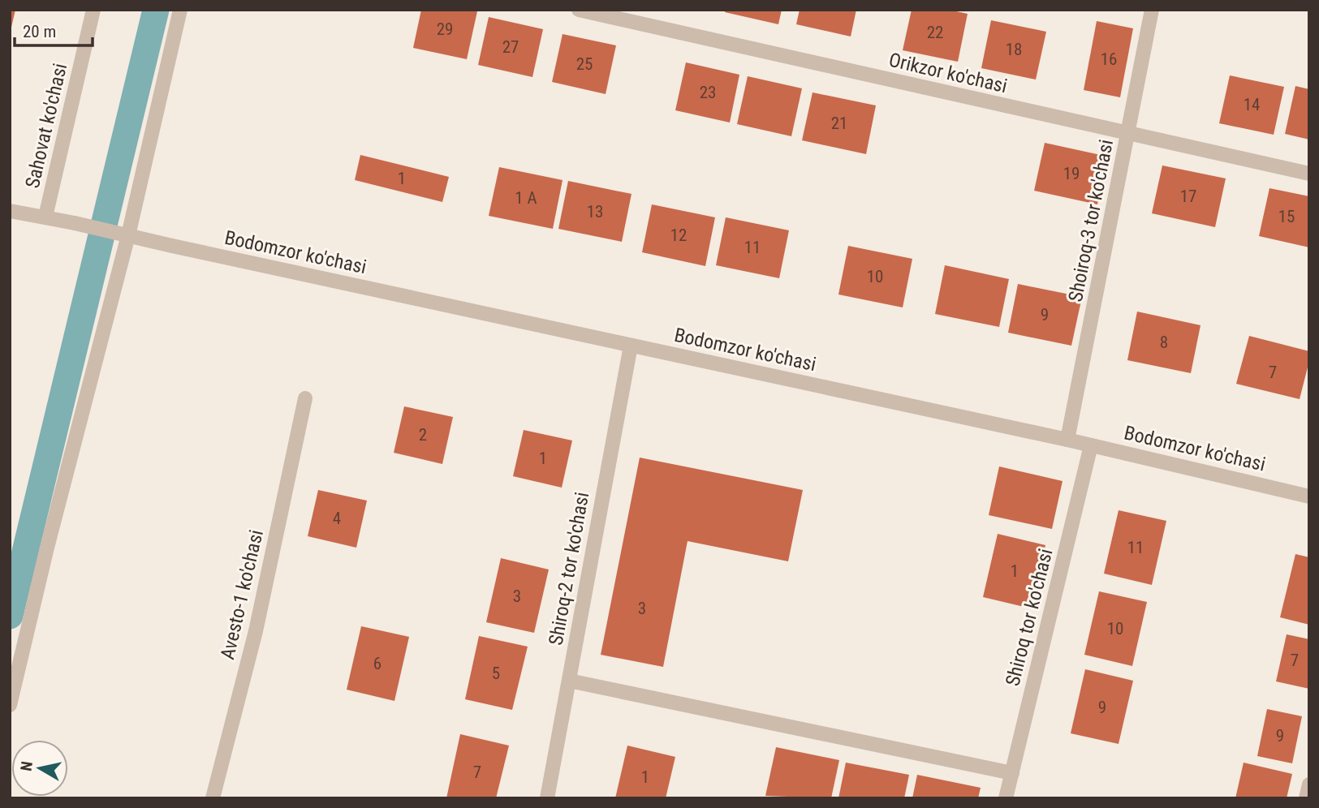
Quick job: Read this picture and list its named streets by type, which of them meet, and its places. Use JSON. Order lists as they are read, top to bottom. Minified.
{"streets":{"street":["Orikzor ko'chasi","Sahovat ko'chasi","Shoiroq-3 tor ko'chasi","Bodomzor ko'chasi","Shiroq-2 tor ko'chasi","Avesto-1 ko'chasi","Shiroq tor ko'chasi"]},"crossings":[["Orikzor ko'chasi","Shoiroq-3 tor ko'chasi"],["Sahovat ko'chasi","Bodomzor ko'chasi"],["Shoiroq-3 tor ko'chasi","Bodomzor ko'chasi"],["Bodomzor ko'chasi","Shiroq-2 tor ko'chasi"],["Bodomzor ko'chasi","Shiroq tor ko'chasi"]],"house_numbers":["29","22","27","18","16","25","23","14","21","19","1","17","1 А","13","15","12","11","10","9","8","7","2","1","4","11","1","3","3","10","7","6","5","9","9","7","1"],"scale_bar":"20 m","north":"left"}
